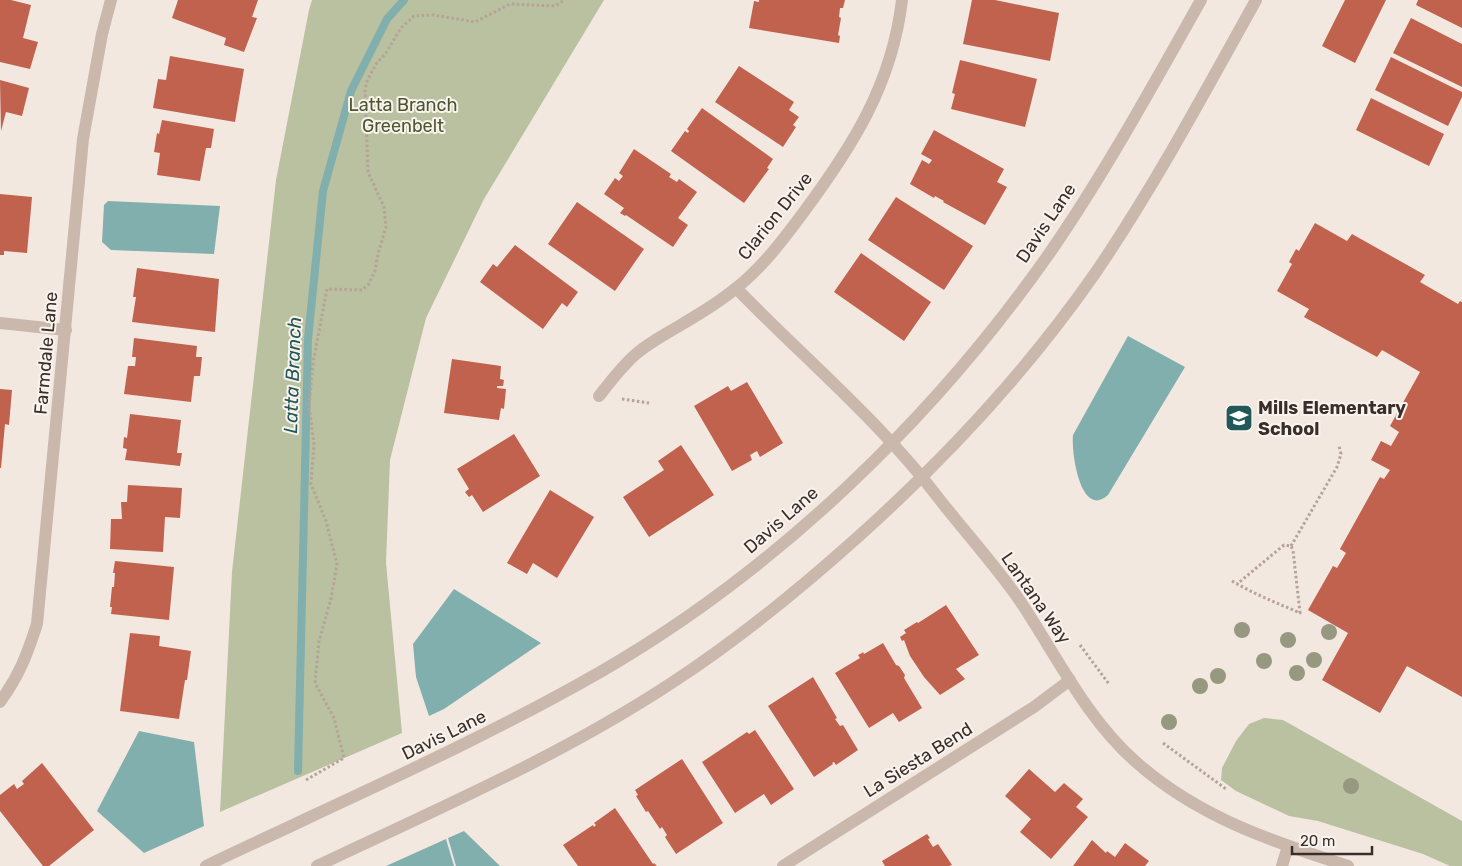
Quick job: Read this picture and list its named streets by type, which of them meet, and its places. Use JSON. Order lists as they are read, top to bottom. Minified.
{"streets":{"street":["Clarion Drive","Davis Lane","Farmdale Lane","Lantana Way","La Siesta Bend"]},"crossings":[["Clarion Drive","Lantana Way"],["Davis Lane","Lantana Way"],["Lantana Way","La Siesta Bend"]],"water":["Latta Branch"],"parks":["Latta Branch Greenbelt"],"places":{"school or university":["Mills Elementary School"]},"scale_bar":"20 m"}
